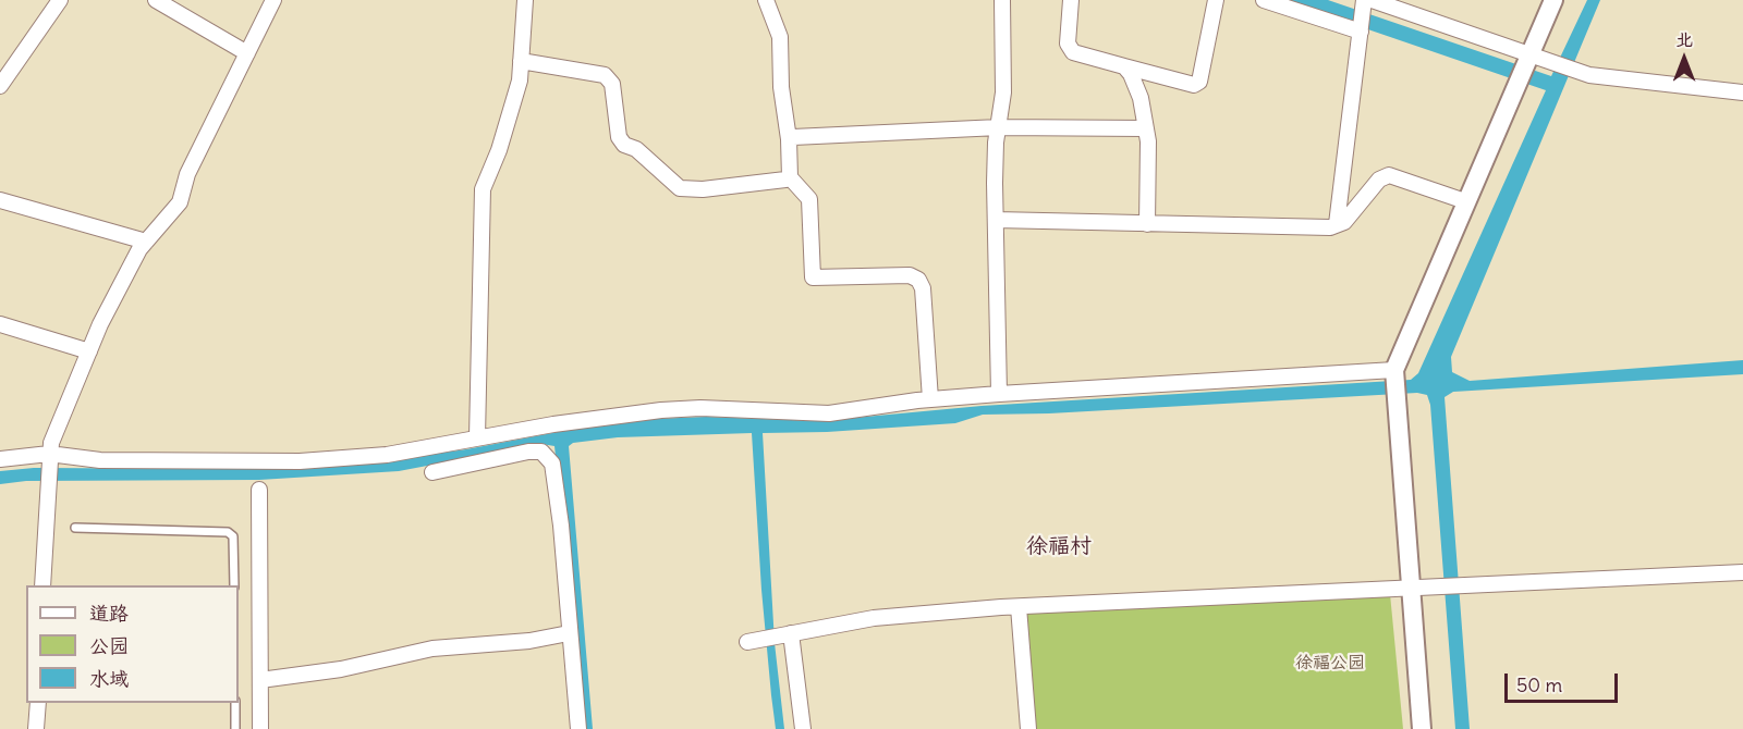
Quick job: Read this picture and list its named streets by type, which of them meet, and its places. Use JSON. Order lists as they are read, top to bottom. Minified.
{"districts":["徐福村"],"parks":["徐福公园"],"legend":["道路","公园","水域"],"scale_bar":"50 m","north":"top"}
